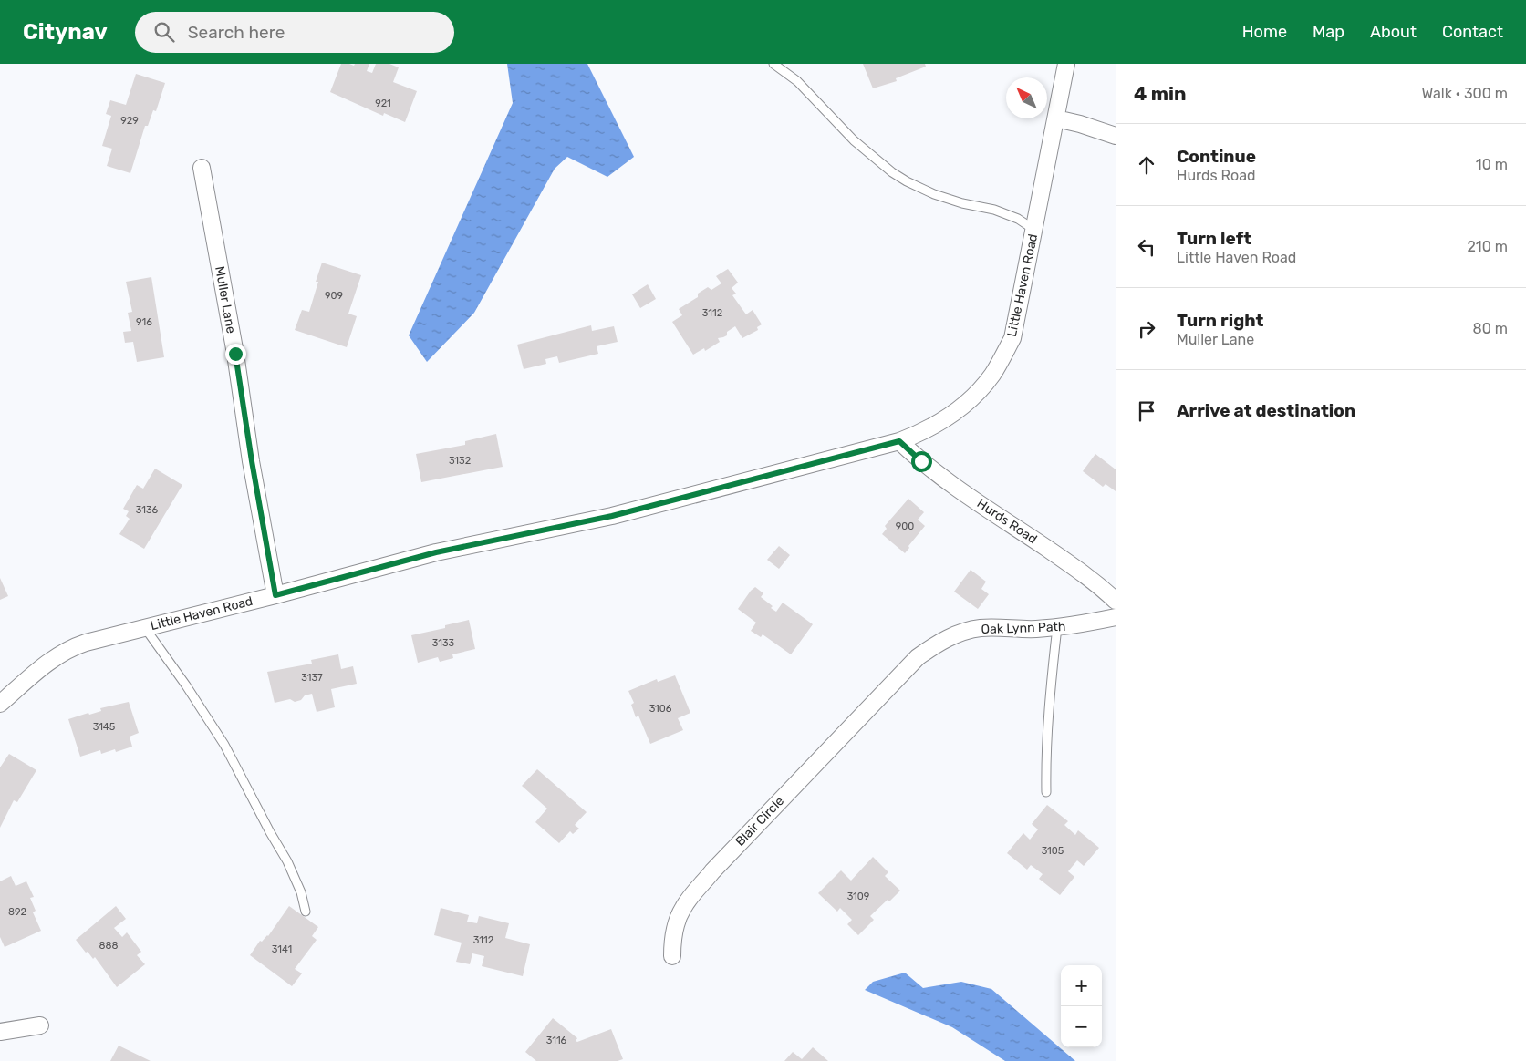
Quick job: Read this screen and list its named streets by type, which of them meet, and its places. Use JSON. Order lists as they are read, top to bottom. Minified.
{"streets":{"street":["Little Haven Road","Muller Lane","Hurds Road","Oak Lynn Path","Blair Circle"]},"crossings":[["Little Haven Road","Muller Lane"],["Little Haven Road","Hurds Road"],["Oak Lynn Path","Blair Circle"]],"house_numbers":["921","929","909","3112","916","3132","3136","900","3133","3137","3106","3145","3105","3109","892","3112","888","3141","3116"],"north":"top left","page":{"header":"Citynav","search":"Search here","nav":["Home","Map","About","Contact"],"heading":["4 min","Walk · 300 m"],"list":[["Continue","Hurds Road","10 m"],["Turn left","Little Haven Road","210 m"],["Turn right","Muller Lane","80 m"],"Arrive at destination"],"map_buttons":["+","−"]}}
